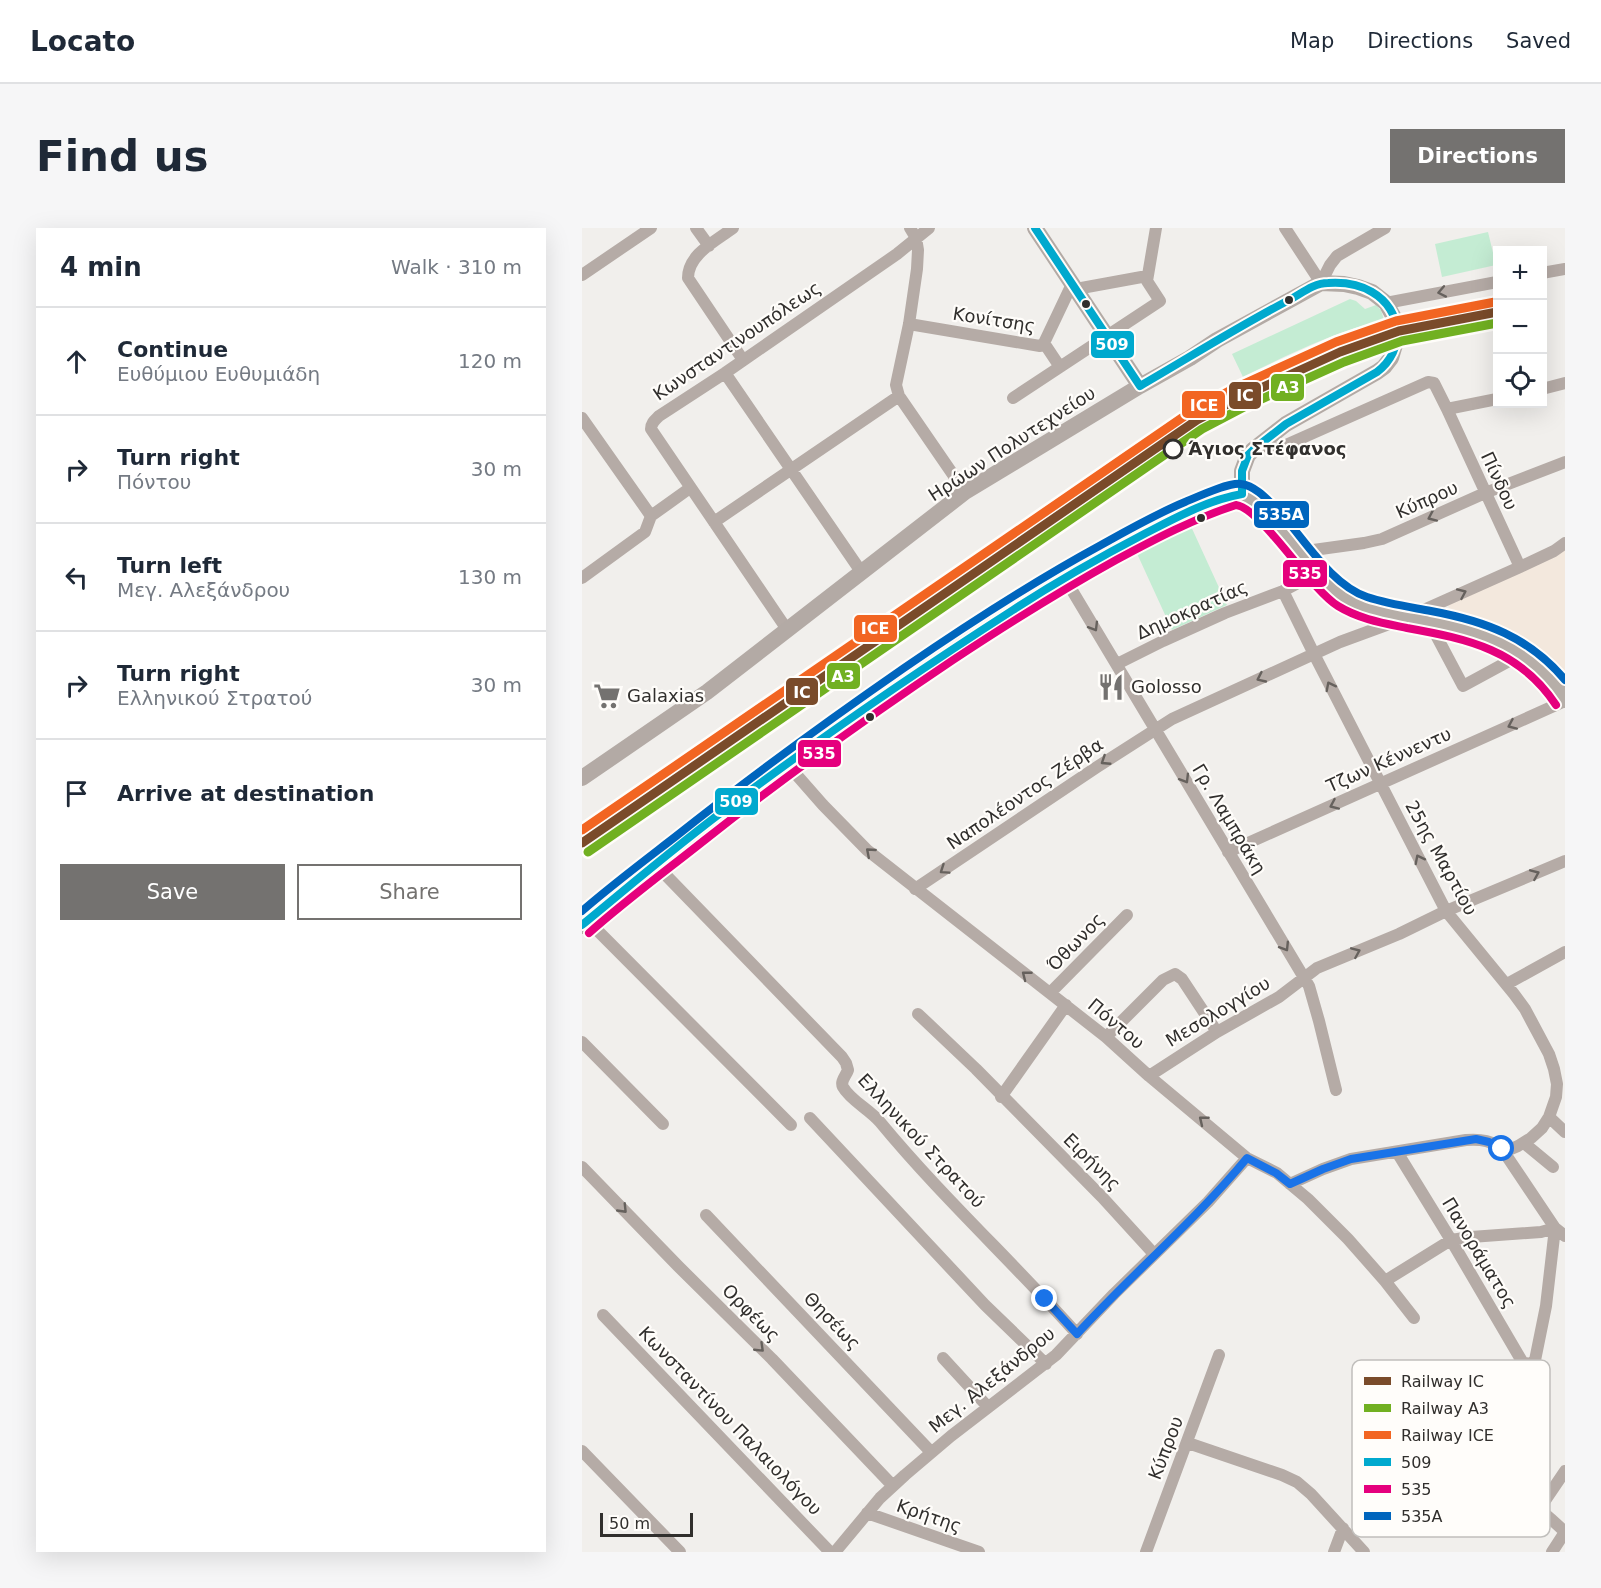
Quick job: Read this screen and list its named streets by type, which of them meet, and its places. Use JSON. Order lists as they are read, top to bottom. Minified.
{"streets":{"street":["Κονίτσης","Κωνσταντινουπόλεως","Ηρώων Πολυτεχνείου","Πίνδου","Κύπρου","Δημοκρατίας","Τζων Κέννεντυ","Ναπολέοντος Ζέρβα","Γρ. Λαμπράκη","25ης Μαρτίου","Όθωνος","Μεσολογγίου","Πόντου","Ελληνικού Στρατού","Ειρήνης","Πανοράματος","Ορφέως","Θησέως","Μεγ. Αλεξάνδρου","Κωνσταντίνου Παλαιολόγου","Κρήτης"]},"crossings":[["Κωνσταντινουπόλεως","Ηρώων Πολυτεχνείου"],["Πίνδου","Κύπρου"],["Πίνδου","Ναπολέοντος Ζέρβα"],["Δημοκρατίας","Γρ. Λαμπράκη"],["Δημοκρατίας","25ης Μαρτίου"],["Τζων Κέννεντυ","Γρ. Λαμπράκη"],["Τζων Κέννεντυ","25ης Μαρτίου"],["Ναπολέοντος Ζέρβα","Γρ. Λαμπράκη"],["Ναπολέοντος Ζέρβα","25ης Μαρτίου"],["Ναπολέοντος Ζέρβα","Πόντου"],["Γρ. Λαμπράκη","Μεσολογγίου"],["25ης Μαρτίου","Μεσολογγίου"],["Όθωνος","Πόντου"],["Μεσολογγίου","Πόντου"],["Πόντου","Μεγ. Αλεξάνδρου"],["Ελληνικού Στρατού","Μεγ. Αλεξάνδρου"],["Ειρήνης","Μεγ. Αλεξάνδρου"],["Ορφέως","Μεγ. Αλεξάνδρου"],["Θησέως","Μεγ. Αλεξάνδρου"],["Μεγ. Αλεξάνδρου","Κρήτης"]],"one_way":["Κύπρου","Τζων Κέννεντυ","Γρ. Λαμπράκη","25ης Μαρτίου","Μεσολογγίου","Πόντου","Ορφέως"],"places":{"other":["Άγιος Στέφανος"],"restaurant":["Golosso"],"supermarket":["Galaxias"]},"lines":["transit line 509","rail line ICE","rail line IC","rail line A3","transit line 535A","transit line 535"],"legend":["Railway IC","Railway A3","Railway ICE","509","535","535A"],"scale_bar":"50 m","page":{"header":"Locato","nav":["Map","Directions","Saved"],"buttons":["Directions",["Save","Share"]],"title":"Find us","heading":["4 min","Walk · 310 m"],"map_buttons":["+","−"],"list":[["Continue","Ευθύμιου Ευθυμιάδη","120 m"],["Turn right","Πόντου","30 m"],["Turn left","Μεγ. Αλεξάνδρου","130 m"],["Turn right","Ελληνικού Στρατού","30 m"],"Arrive at destination"],"scale":"50 m"}}
